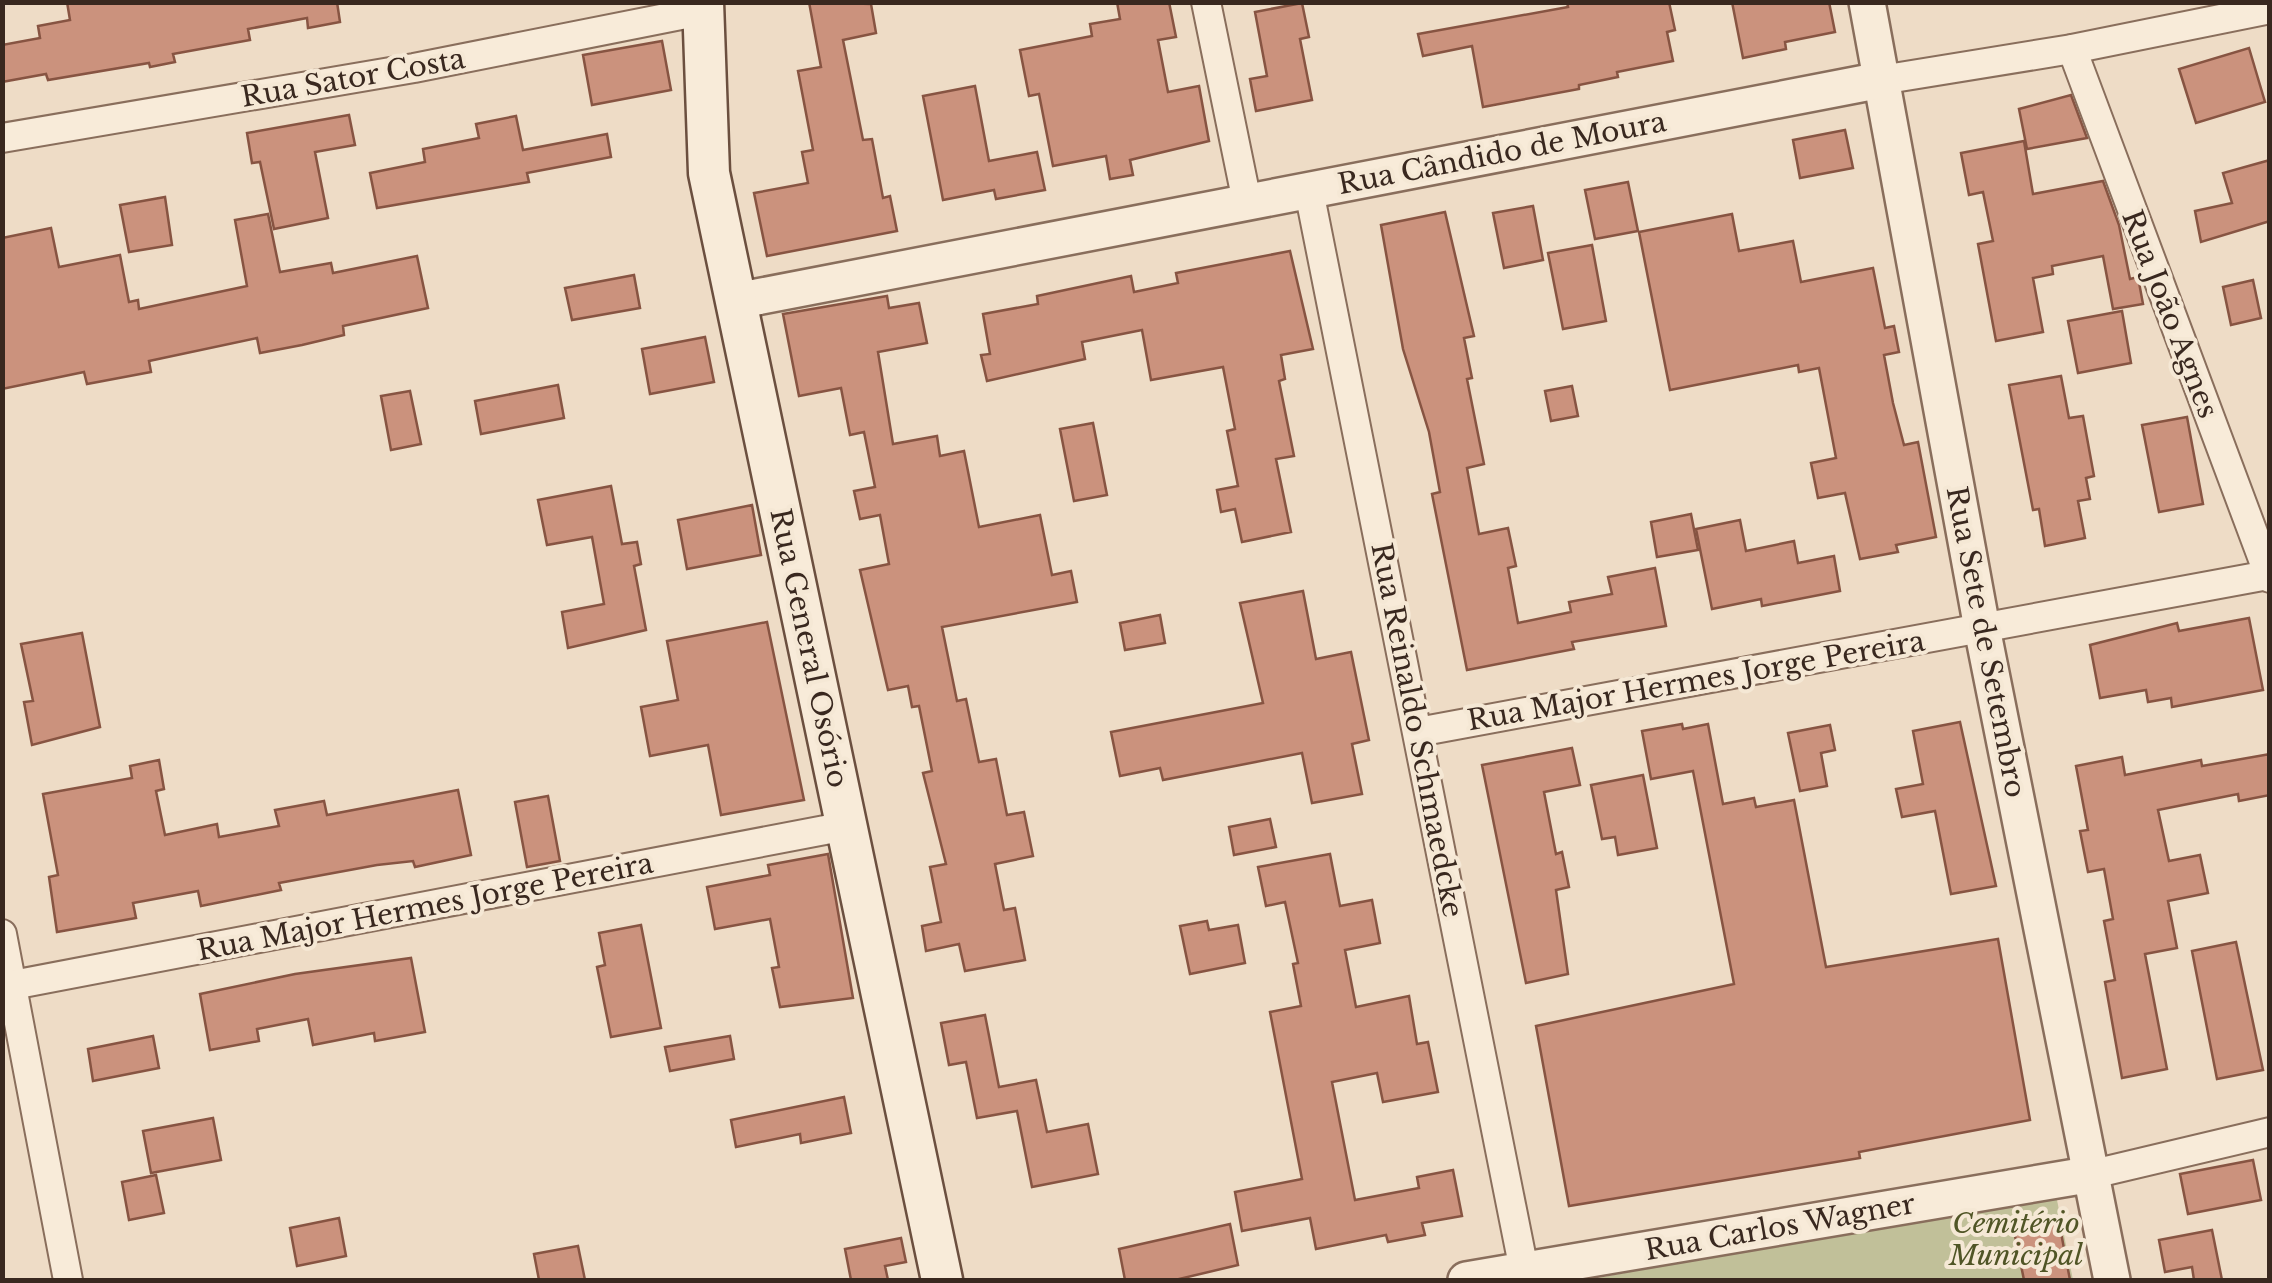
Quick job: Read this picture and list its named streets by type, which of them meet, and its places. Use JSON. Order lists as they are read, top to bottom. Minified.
{"streets":{"main road":["Rua General Osório"],"street":["Rua Sator Costa","Rua Cândido de Moura","Rua João Agnes","Rua Sete de Setembro","Rua Major Hermes Jorge Pereira","Rua Reinaldo Schmaedcke","Rua Carlos Wagner"]},"crossings":[["Rua Sator Costa","Rua General Osório"],["Rua Cândido de Moura","Rua João Agnes"],["Rua Cândido de Moura","Rua Sete de Setembro"],["Rua Cândido de Moura","Rua General Osório"],["Rua Cândido de Moura","Rua Reinaldo Schmaedcke"],["Rua João Agnes","Rua Major Hermes Jorge Pereira"],["Rua Sete de Setembro","Rua Major Hermes Jorge Pereira"],["Rua Sete de Setembro","Rua Carlos Wagner"],["Rua General Osório","Rua Major Hermes Jorge Pereira"],["Rua Major Hermes Jorge Pereira","Rua Reinaldo Schmaedcke"],["Rua Reinaldo Schmaedcke","Rua Carlos Wagner"]],"parks":["Cemitério Municipal"]}
